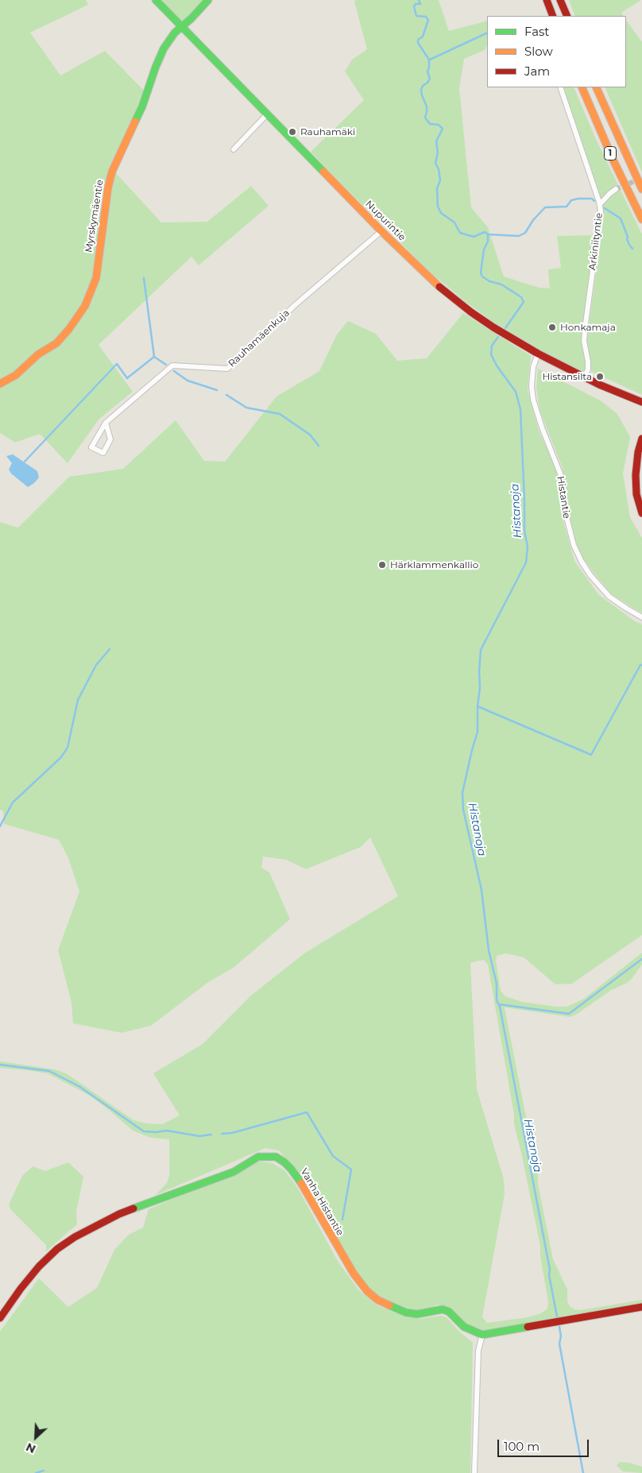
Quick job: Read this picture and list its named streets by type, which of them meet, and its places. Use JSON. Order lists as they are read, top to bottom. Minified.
{"streets":{"main road":["1","Myrskymäentie","Nupurintie","Vanha Histantie"],"street":["Arkiniityntie","Rauhamäenkuja","Histantie"]},"crossings":[["Myrskymäentie","Nupurintie"],["Nupurintie","Arkiniityntie"],["Nupurintie","Rauhamäenkuja"],["Nupurintie","Histantie"]],"water":["Histanoja"],"places":["Rauhamäki","Honkamaja","Histansilta","Härklammenkallio"],"legend":["Fast","Slow","Jam"],"scale_bar":"100 m","north":"bottom left"}
